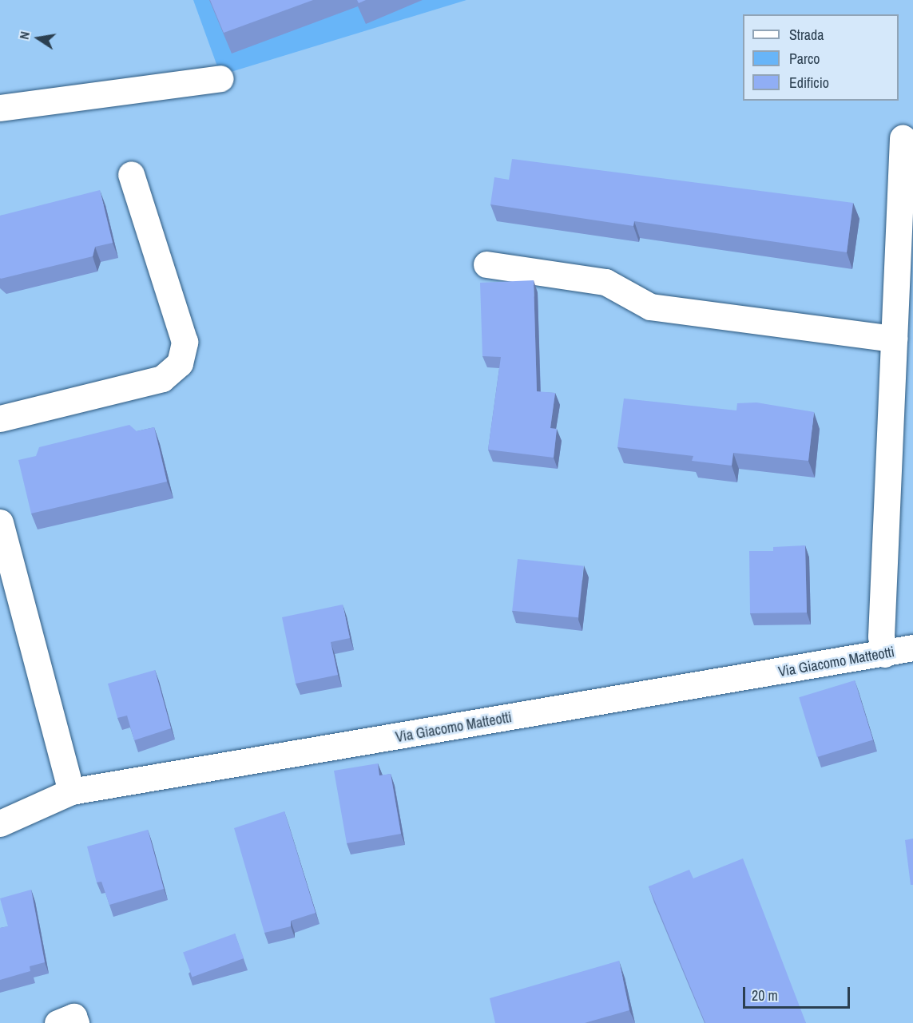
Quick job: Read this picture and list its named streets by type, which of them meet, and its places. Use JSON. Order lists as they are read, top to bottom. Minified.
{"streets":{"street":["Via Giacomo Matteotti"]},"legend":["Strada","Parco","Edificio"],"scale_bar":"20 m","north":"left"}
